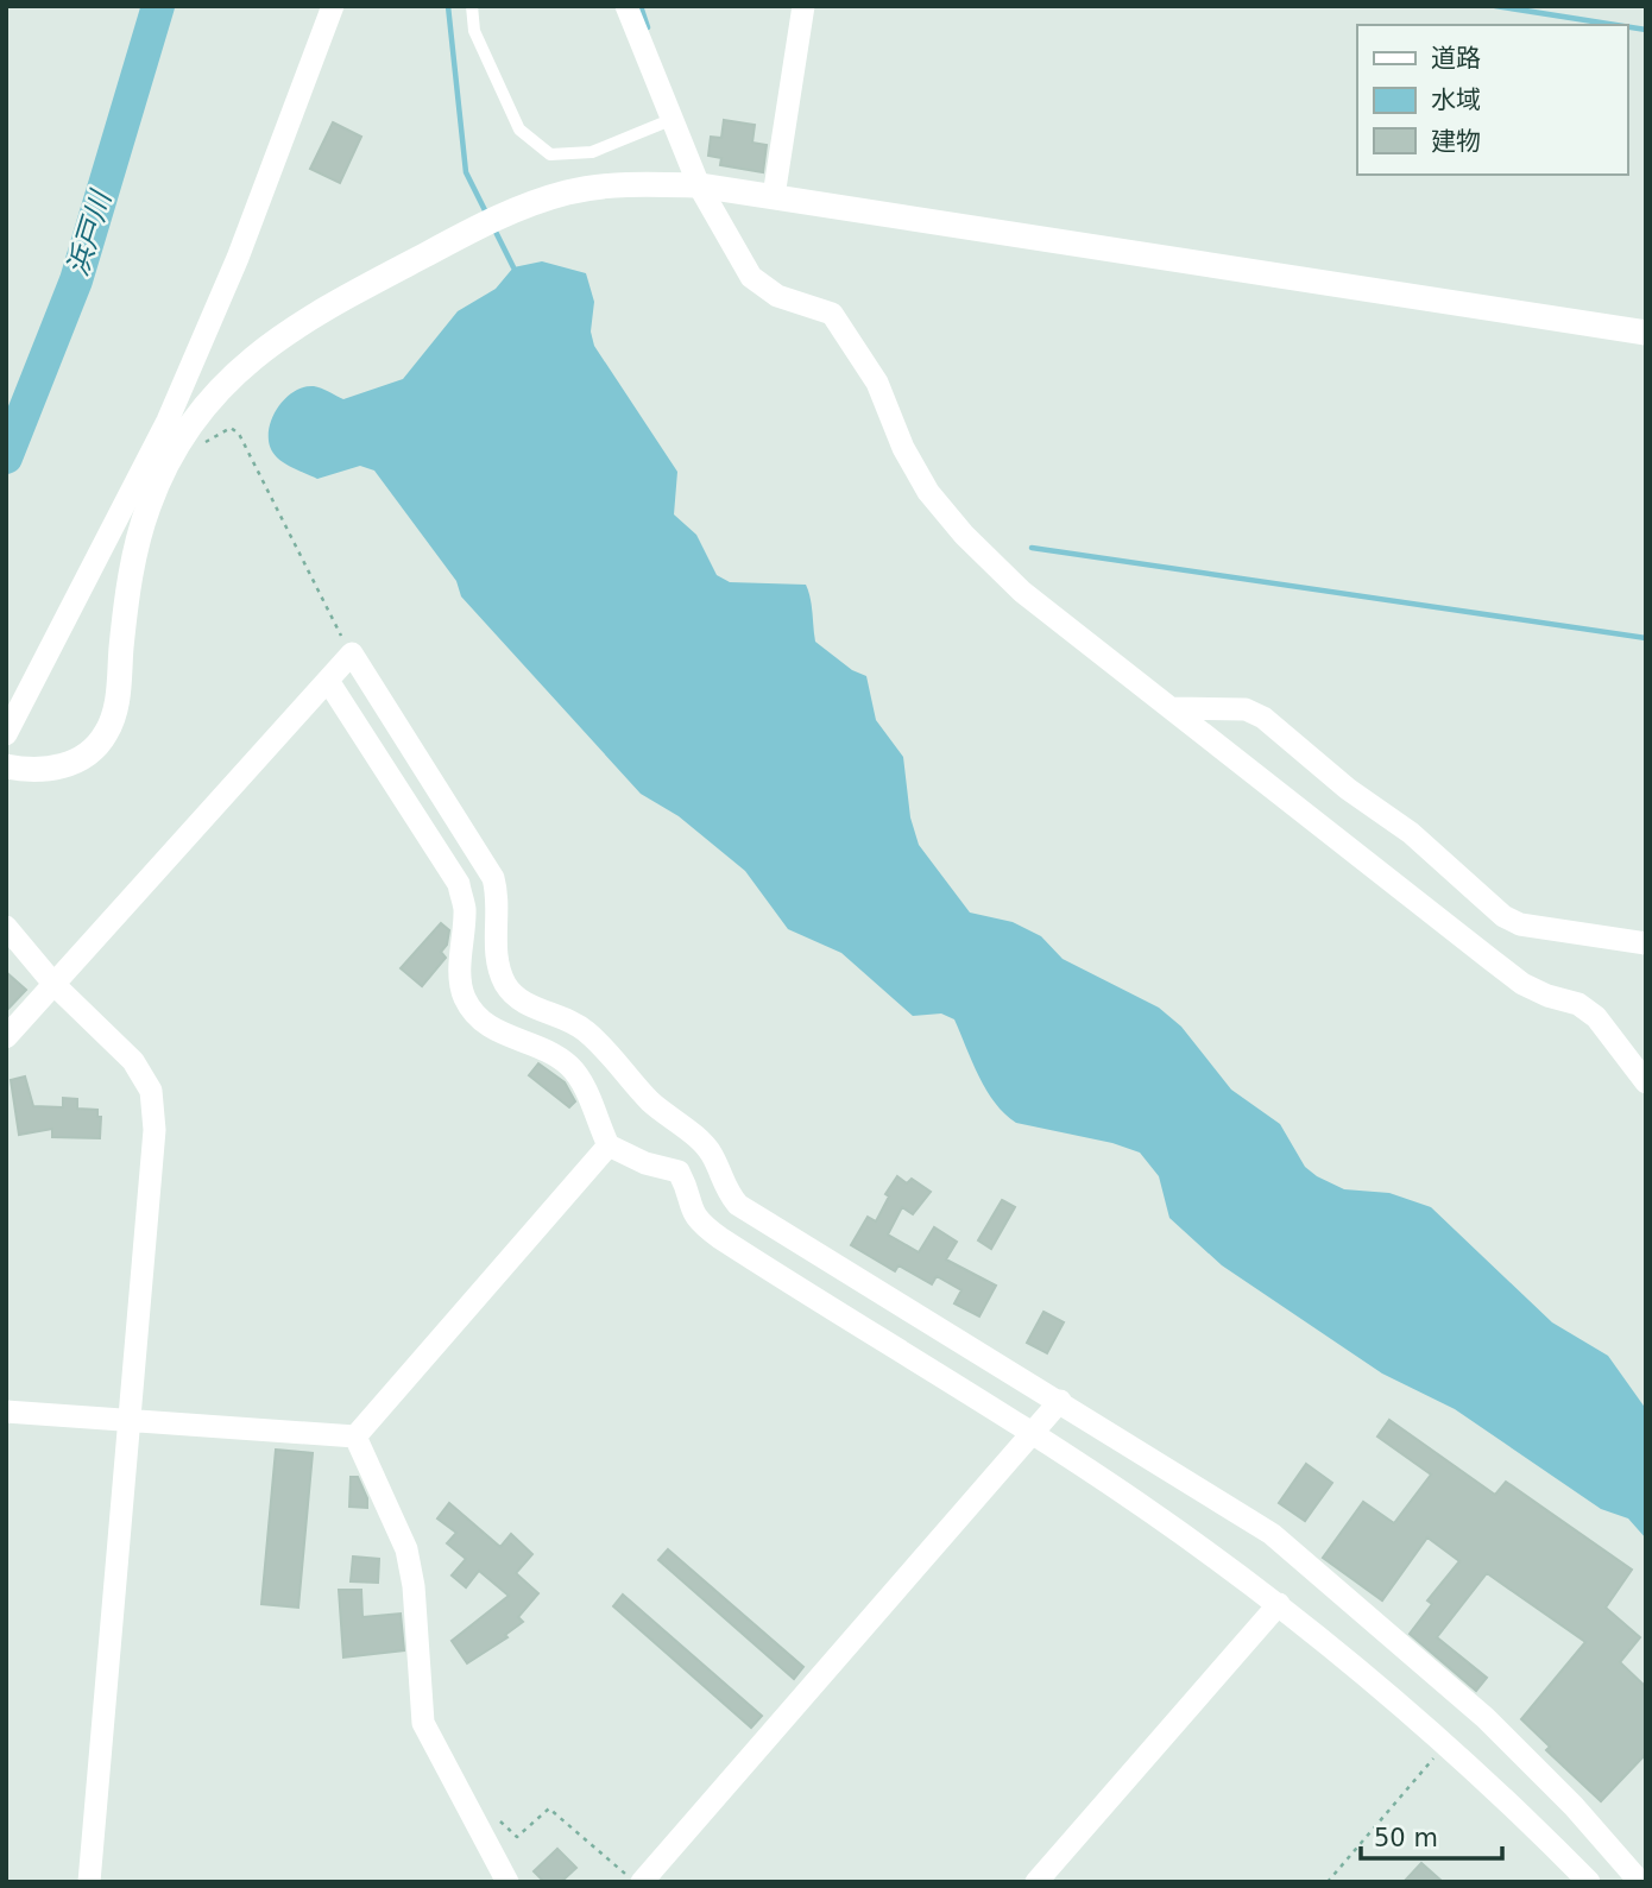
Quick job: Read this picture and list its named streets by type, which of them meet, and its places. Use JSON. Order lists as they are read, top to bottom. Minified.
{"water":["浜戸川"],"legend":["道路","水域","建物"],"scale_bar":"50 m"}
